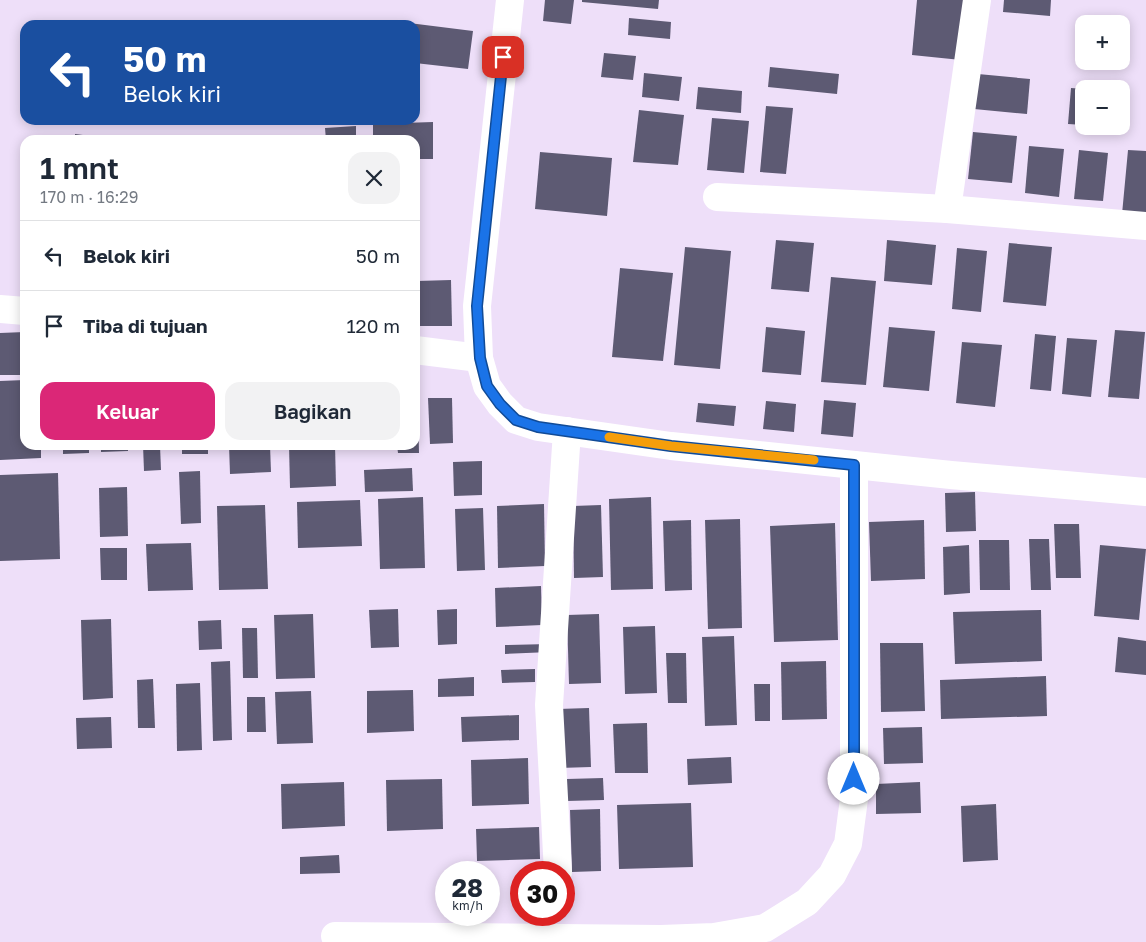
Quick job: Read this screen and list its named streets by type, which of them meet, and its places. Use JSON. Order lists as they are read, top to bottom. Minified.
{"page":{"map_buttons":["+","−"],"turn":["50 m","Belok kiri"],"heading":["1 mnt","170 m · 16:29"],"list":[{"name":"Belok kiri","value":"50 m"},{"name":"Tiba di tujuan","value":"120 m"}],"buttons":["Keluar","Bagikan"],"speed":"28 km/h","limit":"30"}}
